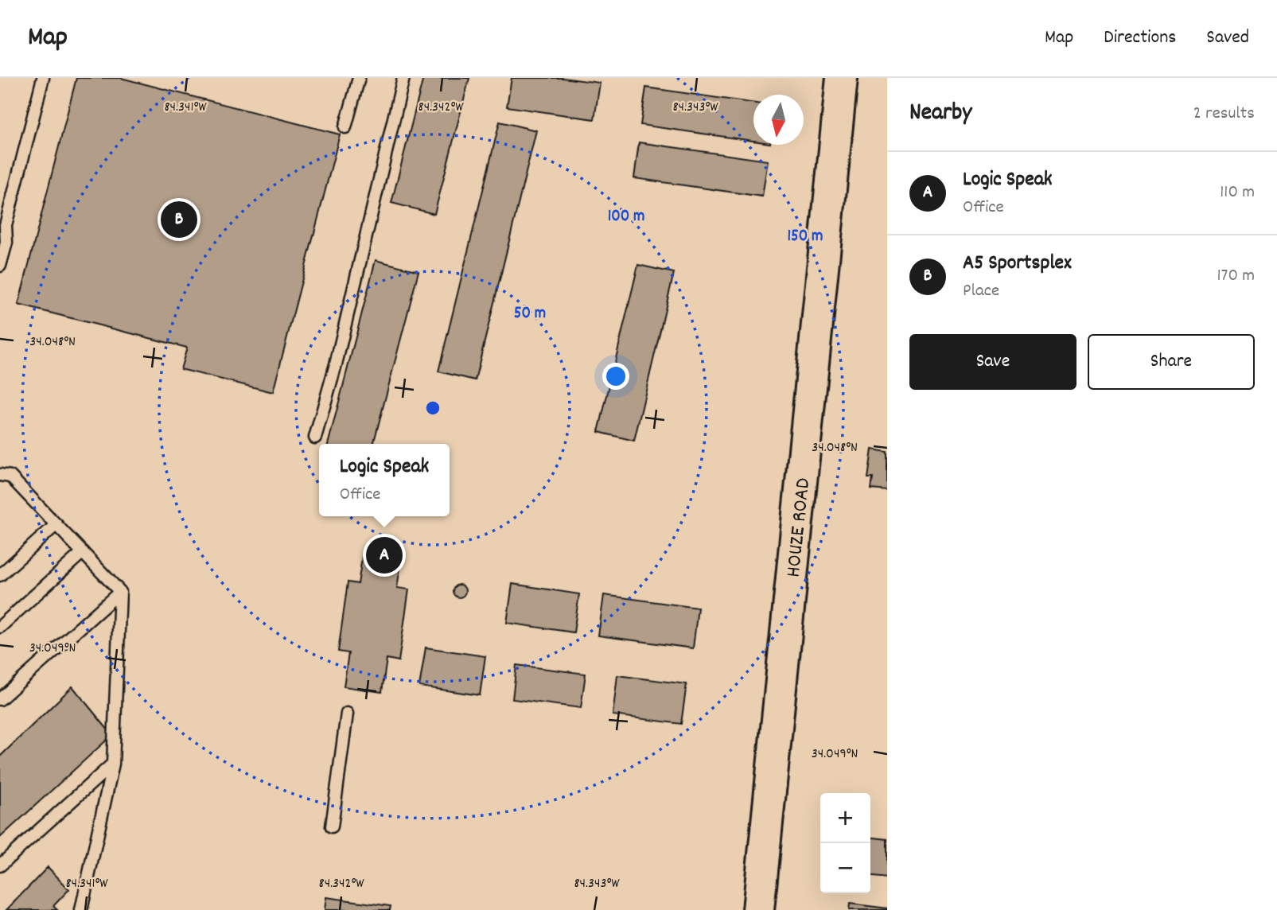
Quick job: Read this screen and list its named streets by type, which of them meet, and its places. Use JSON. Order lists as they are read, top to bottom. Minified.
{"streets":{"main road":["HOUZE ROAD"]},"north":"bottom","page":{"header":"Map","nav":["Map","Directions","Saved"],"heading":["Nearby","2 results"],"list":[{"mark":"A","name":"Logic Speak","note":"Office","value":"110 m"},{"mark":"B","name":"A5 Sportsplex","note":"Place","value":"170 m"}],"pins":["B","A"],"buttons":["Save","Share"],"popup":["Logic Speak","Office"],"map_buttons":["+","−"]},"coordinates":["84.341°W","84.342°W","84.343°W","34.048°N","34.049°N"],"rings":["100 m","150 m","50 m"]}
